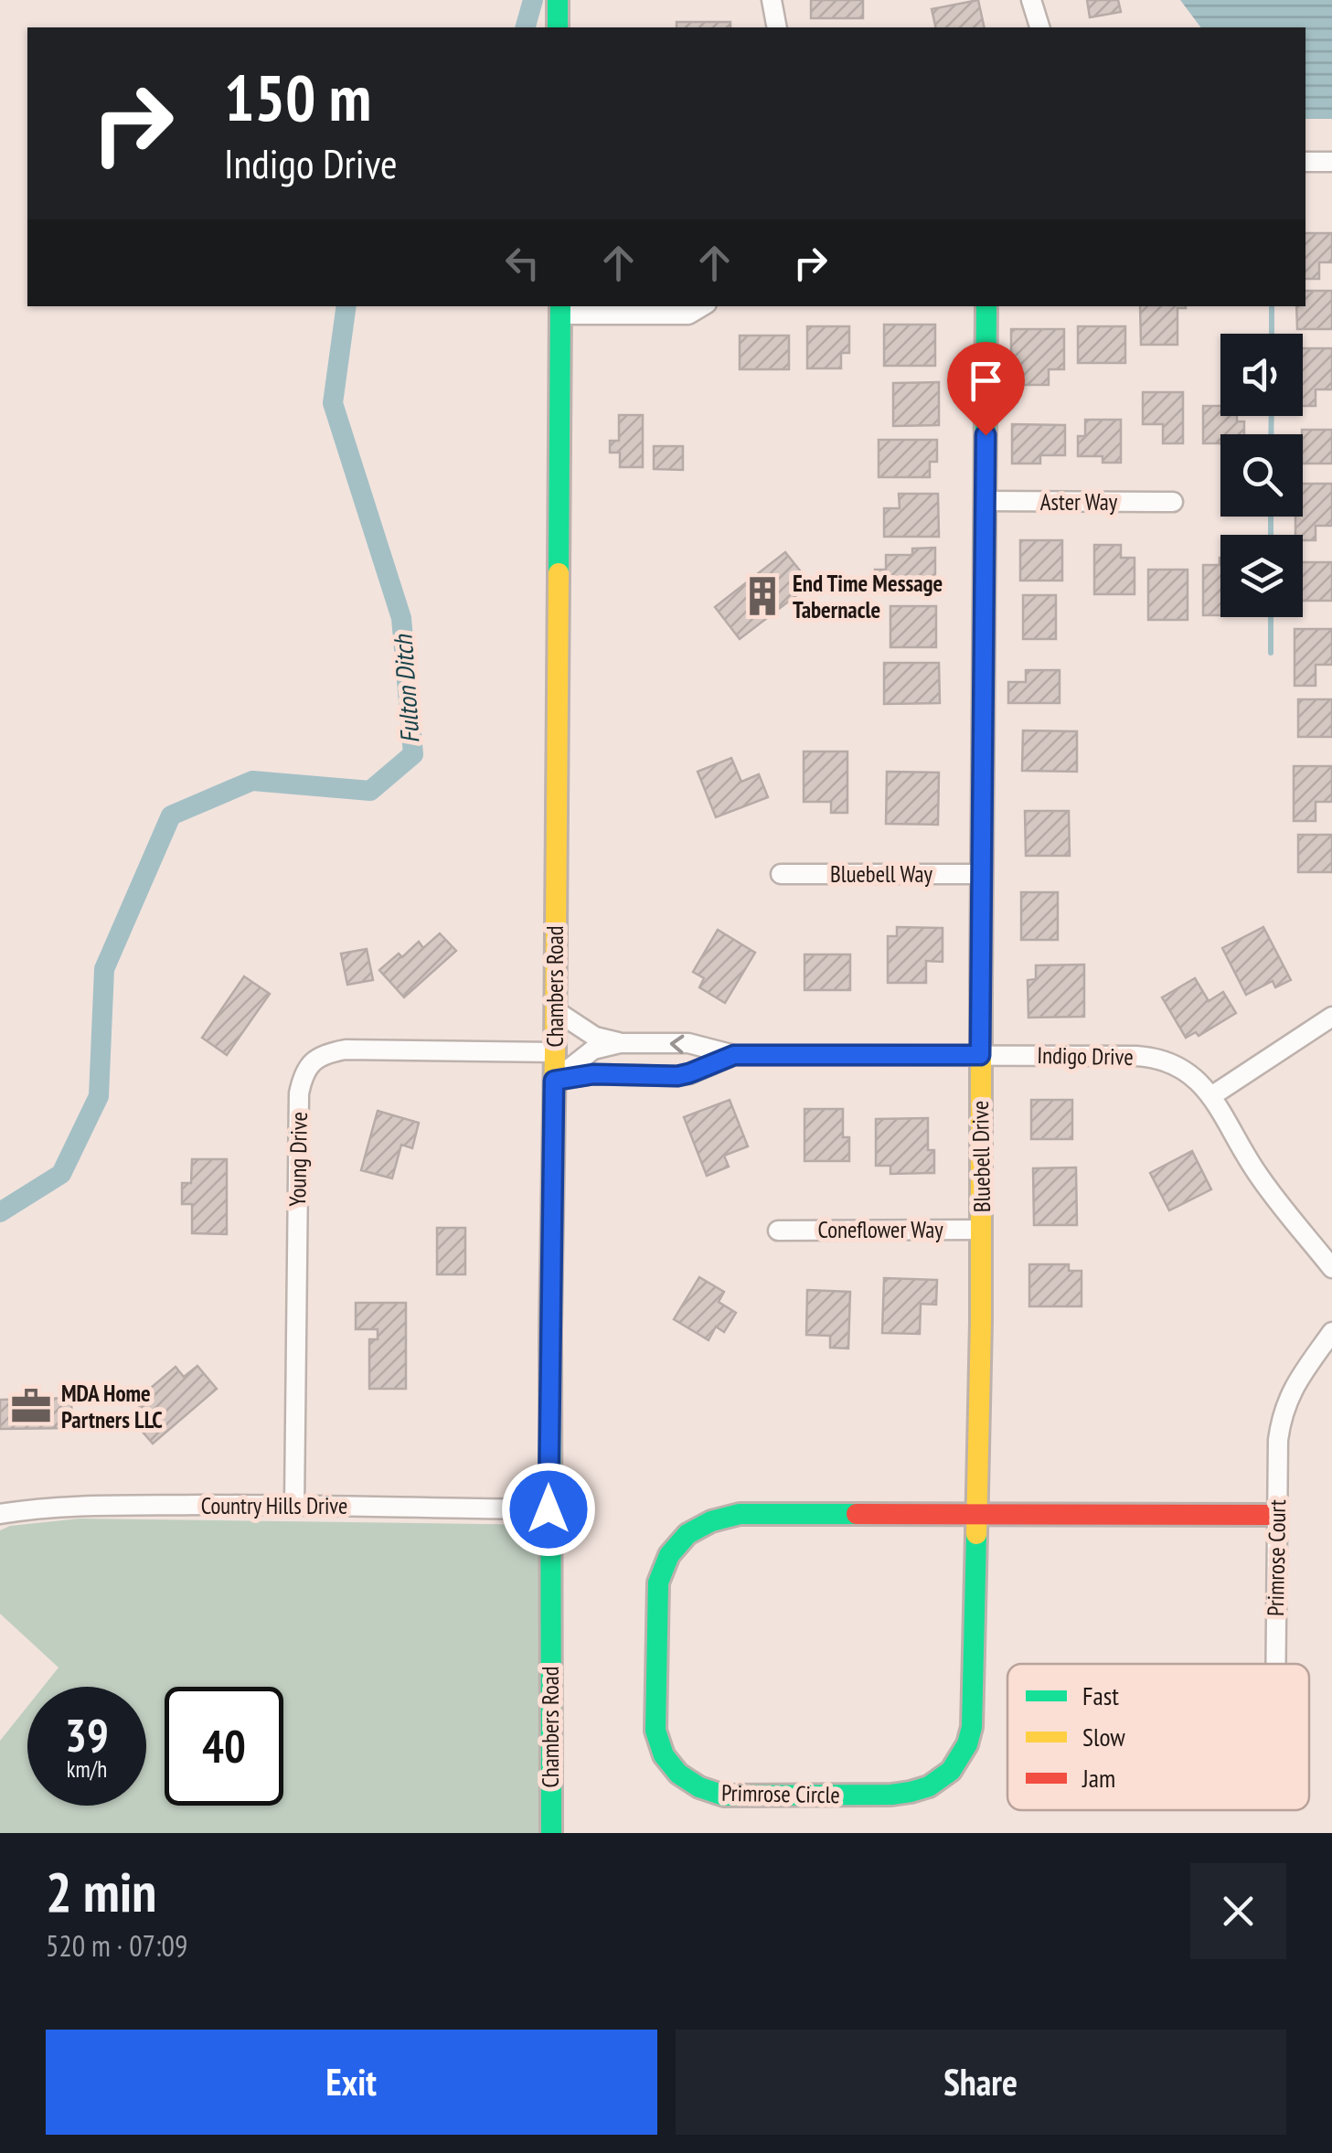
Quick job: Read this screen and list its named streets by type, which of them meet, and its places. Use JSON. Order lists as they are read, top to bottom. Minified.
{"streets":{"street":["Aster Way","Bluebell Way","Chambers Road","Indigo Drive","Bluebell Drive","Young Drive","Coneflower Way","Country Hills Drive","Primrose Court","Primrose Circle"]},"crossings":[["Aster Way","Bluebell Drive"],["Bluebell Way","Bluebell Drive"],["Chambers Road","Indigo Drive"],["Chambers Road","Young Drive"],["Chambers Road","Country Hills Drive"],["Indigo Drive","Bluebell Drive"],["Bluebell Drive","Coneflower Way"],["Bluebell Drive","Primrose Circle"],["Young Drive","Country Hills Drive"],["Primrose Court","Primrose Circle"]],"water":["Fulton Ditch"],"places":{"building":["End Time Message Tabernacle"],"office":["MDA Home Partners LLC"]},"legend":["Fast","Slow","Jam"],"page":{"turn":["150 m","Indigo Drive"],"speed":"39 km/h","limit":"40","heading":["2 min","520 m · 07:09"],"buttons":["Exit","Share"]}}
